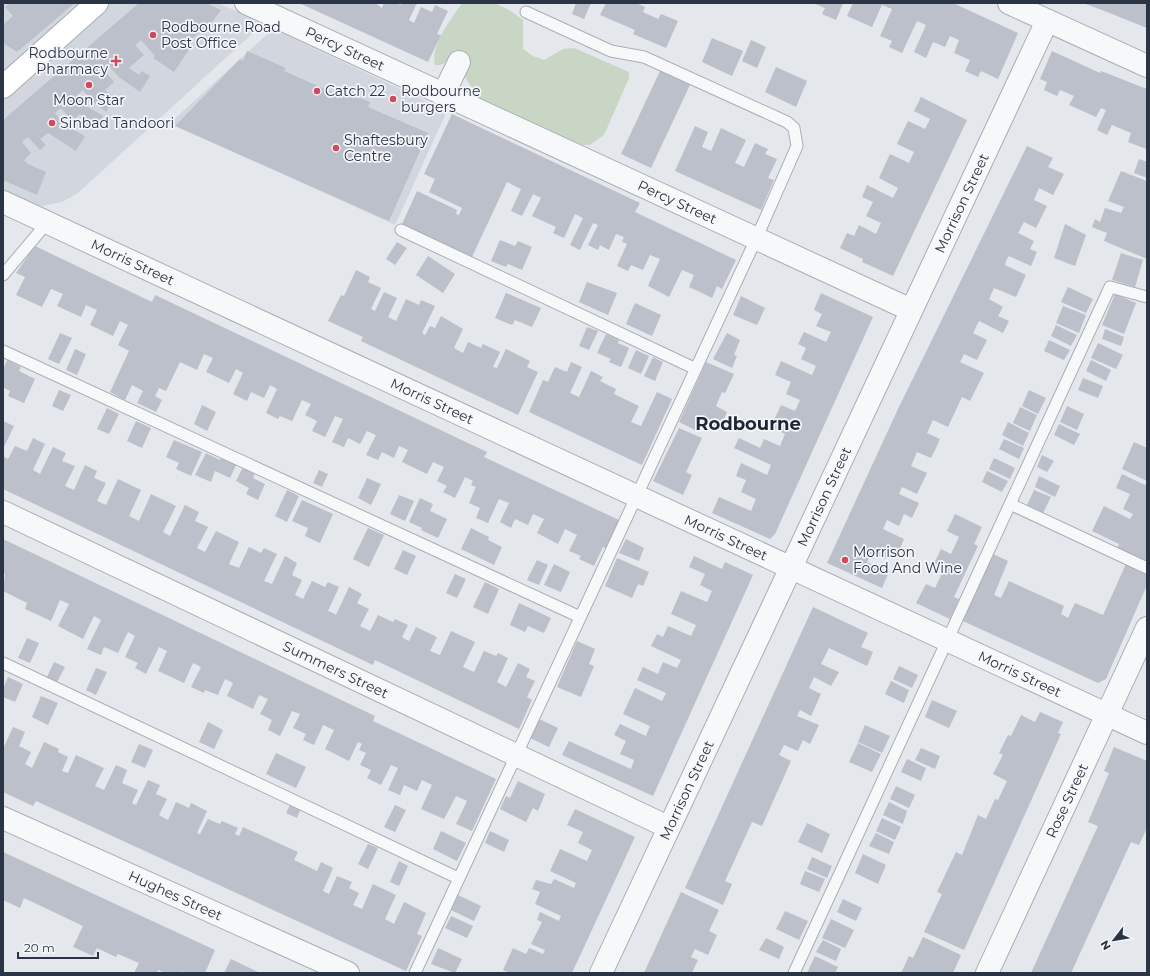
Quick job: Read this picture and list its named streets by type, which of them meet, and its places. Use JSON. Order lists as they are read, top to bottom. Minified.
{"streets":{"street":["Percy Street","Morrison Street","Morris Street","Summers Street","Rose Street","Hughes Street"]},"crossings":[["Percy Street","Morrison Street"],["Morrison Street","Morris Street"],["Morrison Street","Summers Street"],["Morris Street","Rose Street"]],"districts":["Rodbourne"],"places":{"other":["Rodbourne Road Post Office","Moon Star","Catch 22","Rodbourne burgers","Sinbad Tandoori","Shaftesbury Centre","Morrison Food And Wine"],"health":["Rodbourne Pharmacy"]},"scale_bar":"20 m","north":"bottom left"}
